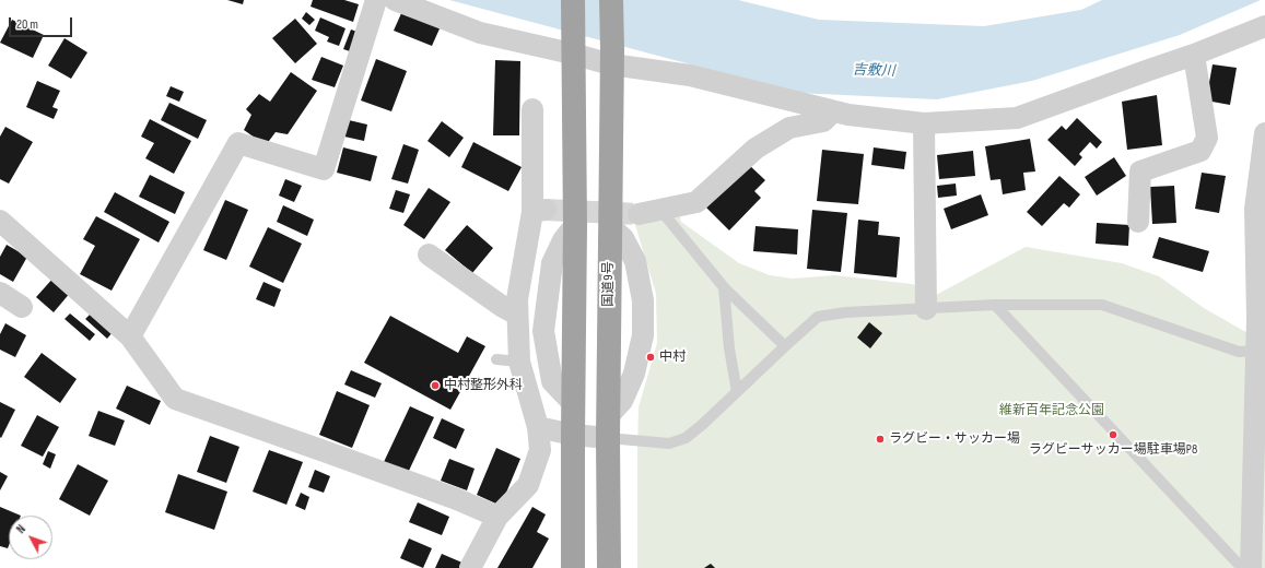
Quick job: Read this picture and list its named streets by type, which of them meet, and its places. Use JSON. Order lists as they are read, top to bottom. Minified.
{"streets":{"highway":["国道9号"]},"water":["吉敷川"],"parks":["維新百年記念公園"],"places":["中村","中村整形外科","ラグビーサッカー場駐車場P8","ラグビー・サッカー場"],"scale_bar":"20 m","north":"top left"}
